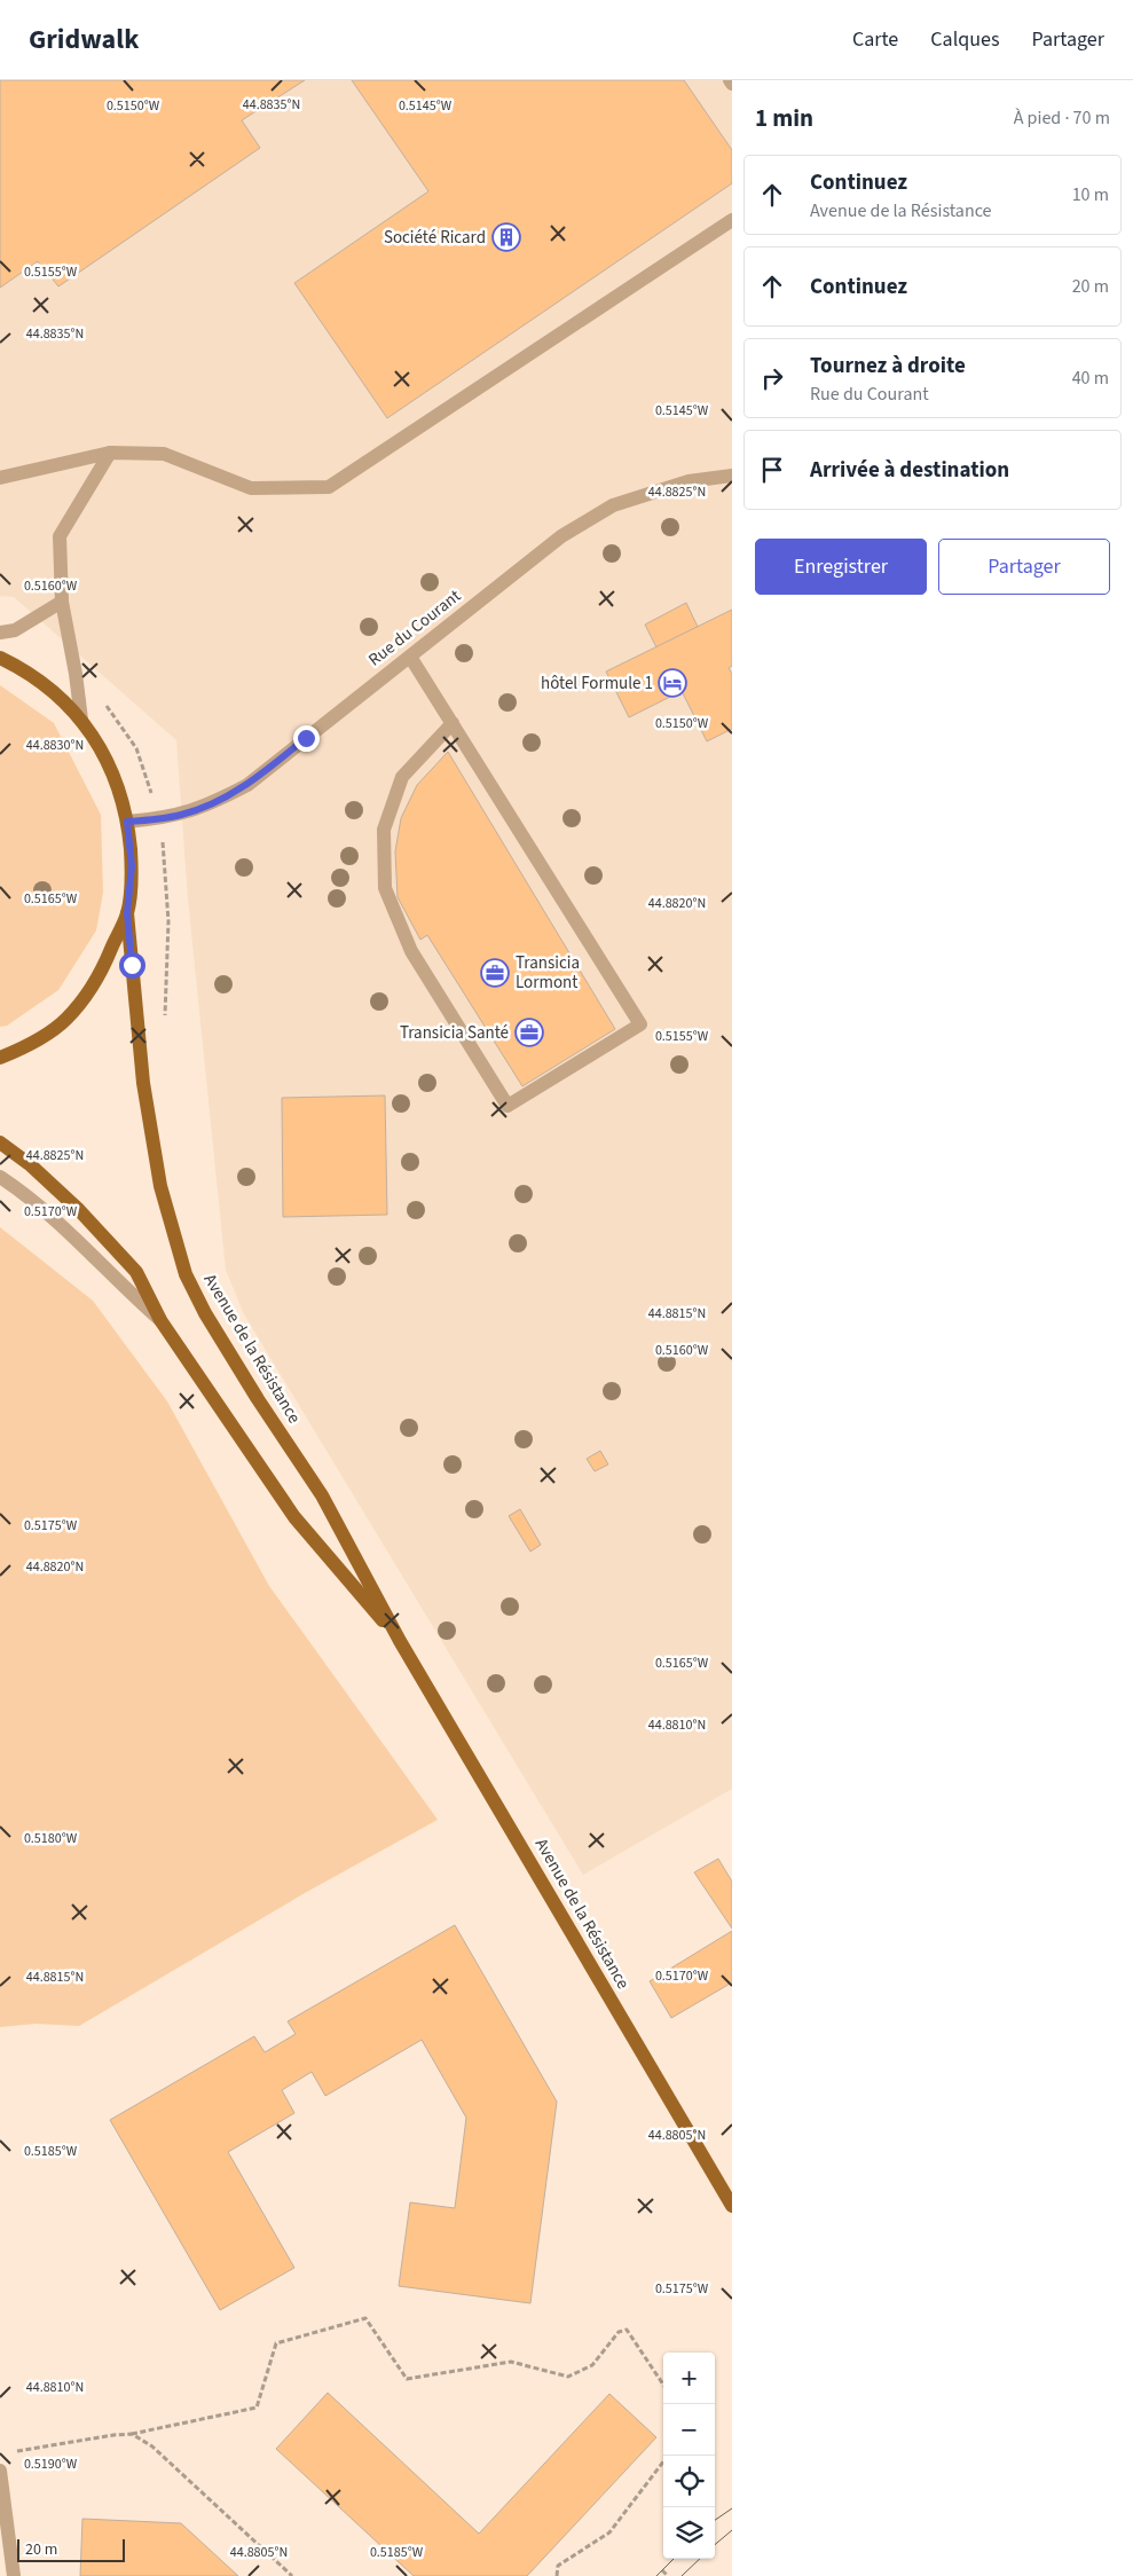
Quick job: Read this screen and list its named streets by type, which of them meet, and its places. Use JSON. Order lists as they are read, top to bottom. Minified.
{"streets":{"main road":["Avenue de la Résistance"],"street":["Rue du Courant"]},"places":{"building":["Société Ricard"],"hotel":["hôtel Formule 1"],"office":["Transicia Lormont","Transicia Santé"]},"scale_bar":"20 m","page":{"header":"Gridwalk","nav":["Carte","Calques","Partager"],"heading":["1 min","À pied · 70 m"],"list":[["Continuez","Avenue de la Résistance","10 m"],["Continuez","20 m"],["Tournez à droite","Rue du Courant","40 m"],"Arrivée à destination"],"buttons":["Enregistrer","Partager"],"map_buttons":["+","−"],"scale":"20 m"},"coordinates":["44.8835°N","0.5150°W","0.5145°W","0.5155°W","44.8825°N","0.5160°W","44.8830°N","0.5165°W","44.8820°N","0.5170°W","44.8815°N","0.5175°W","44.8810°N","0.5180°W","44.8805°N","0.5185°W","0.5190°W"]}
